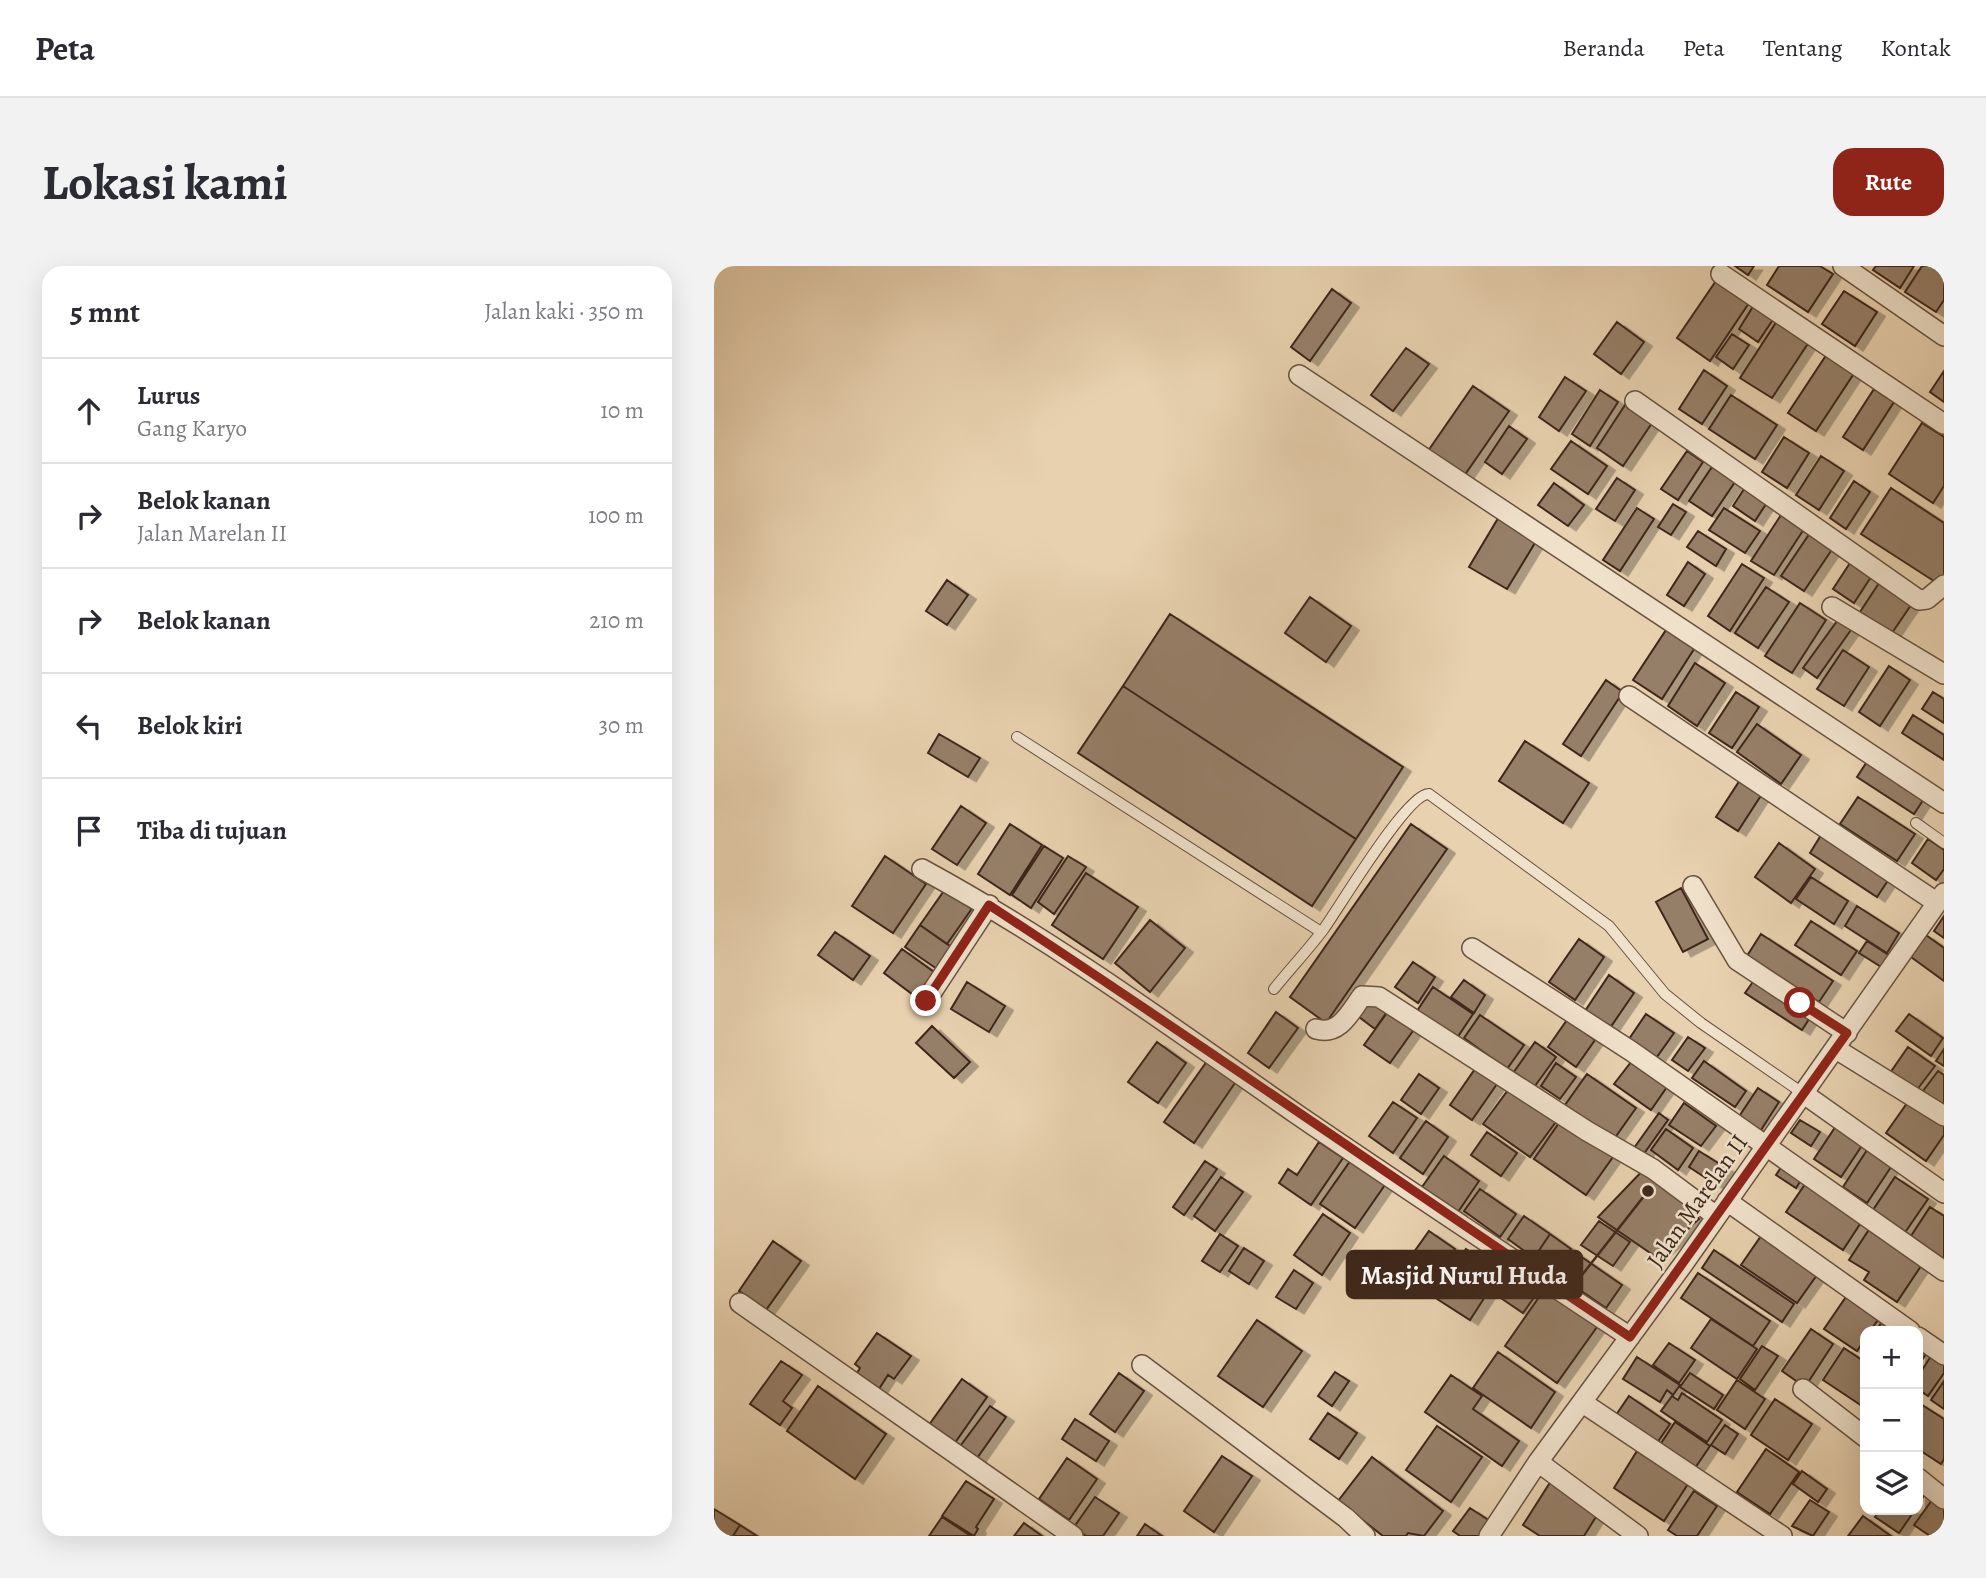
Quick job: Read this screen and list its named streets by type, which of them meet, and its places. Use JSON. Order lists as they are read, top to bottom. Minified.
{"streets":{"street":["Jalan Marelan II"]},"places":["Masjid Nurul Huda"],"page":{"header":"Peta","nav":["Beranda","Peta","Tentang","Kontak"],"buttons":"Rute","title":"Lokasi kami","heading":["5 mnt","Jalan kaki · 350 m"],"list":[["Lurus","Gang Karyo","10 m"],["Belok kanan","Jalan Marelan II","100 m"],["Belok kanan","210 m"],["Belok kiri","30 m"],"Tiba di tujuan"],"map_buttons":["+","−"]}}
